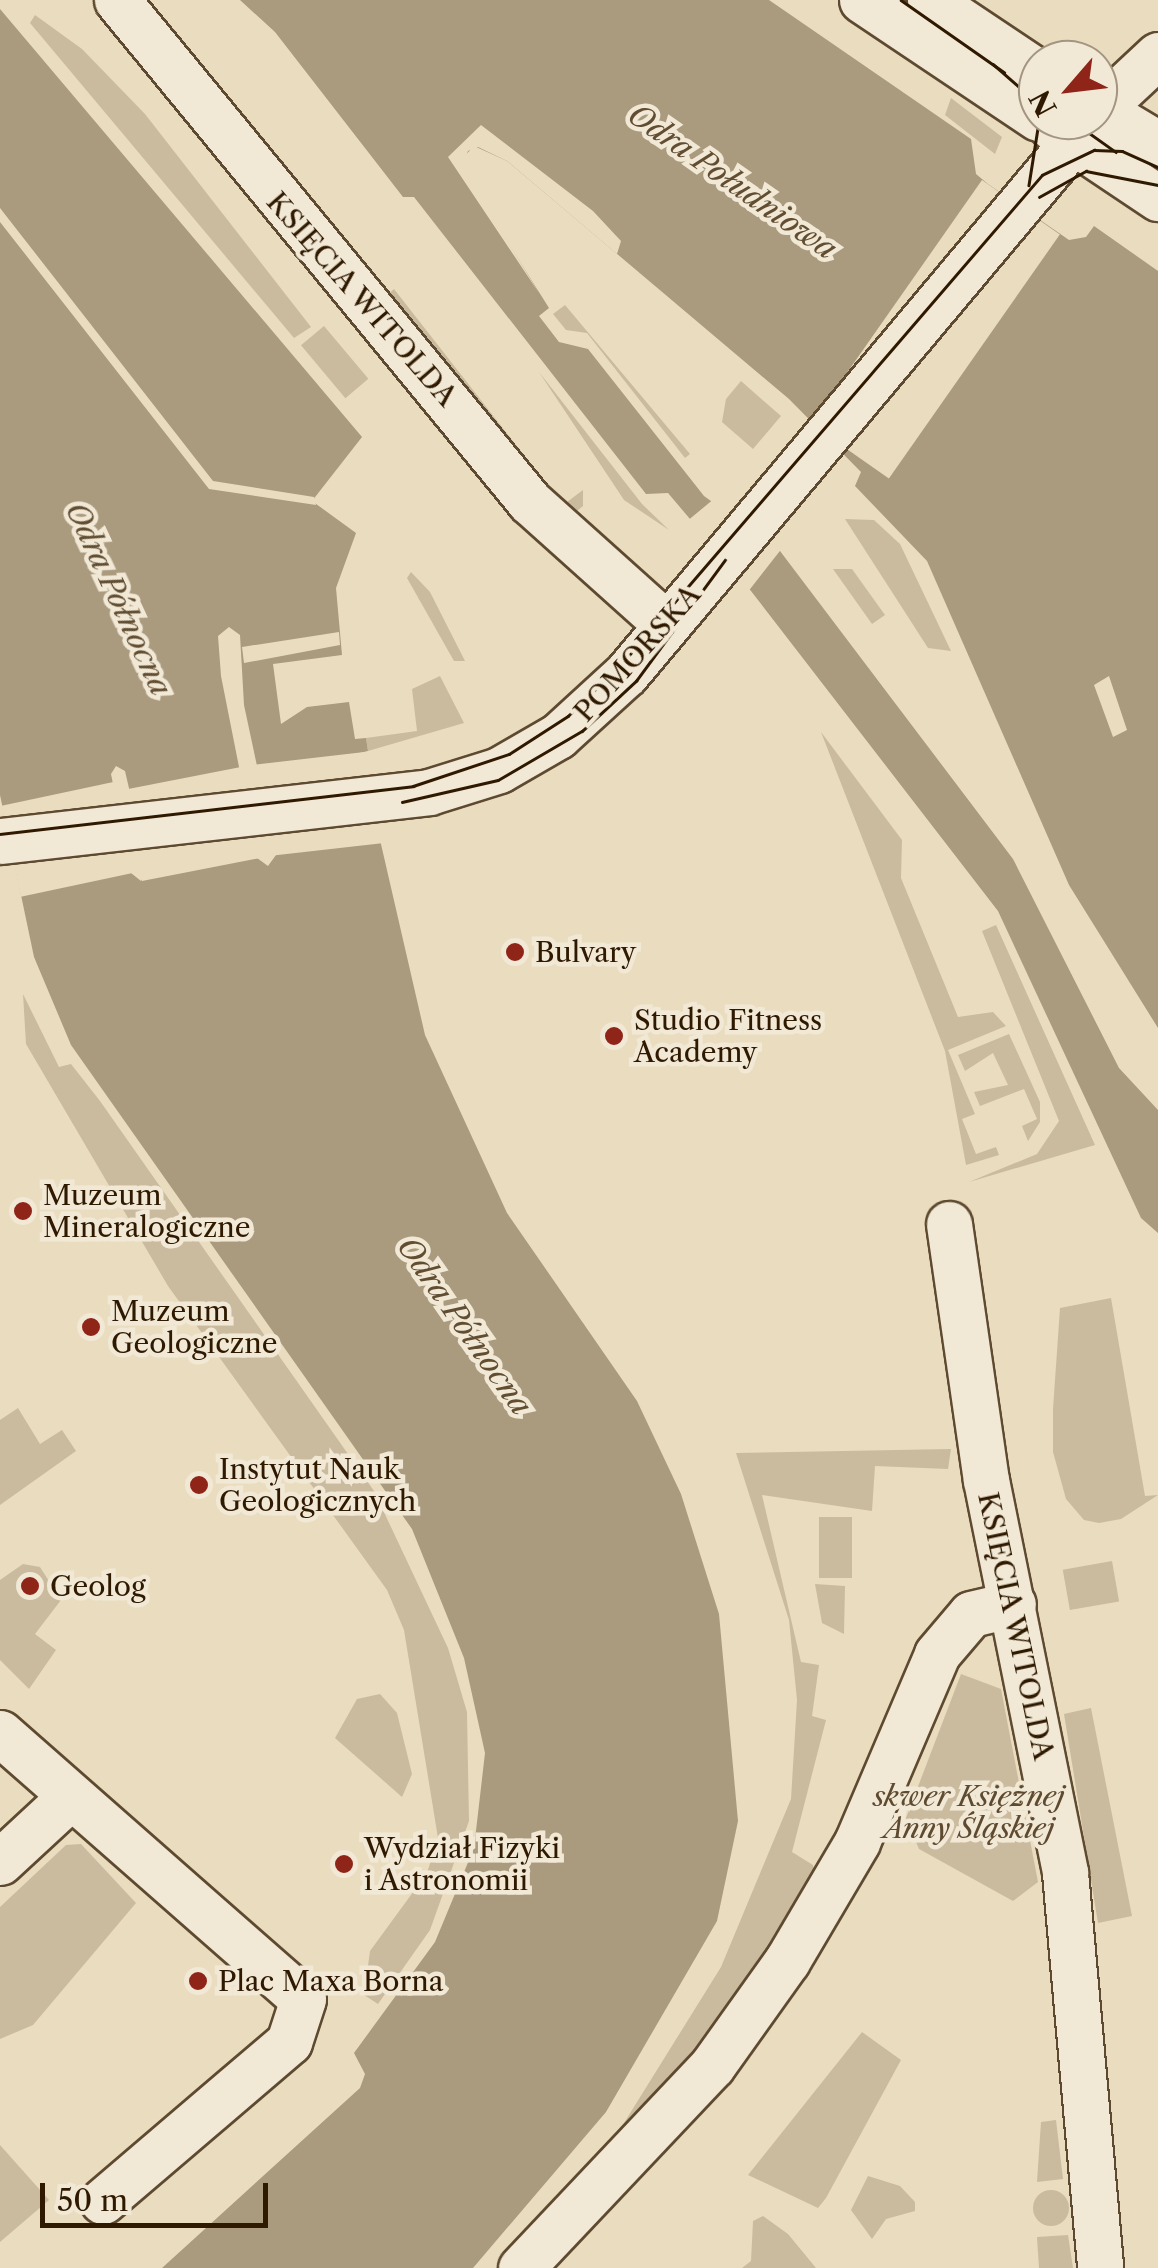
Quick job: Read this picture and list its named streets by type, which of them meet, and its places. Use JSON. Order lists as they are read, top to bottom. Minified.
{"streets":{"street":["KSIĘCIA WITOLDA","POMORSKA"]},"crossings":[["KSIĘCIA WITOLDA","POMORSKA"]],"water":["Odra Południowa","Odra Północna"],"parks":["skwer Księżnej Anny Śląskiej"],"places":["Bulvary","Studio Fitness Academy","Muzeum Mineralogiczne","Muzeum Geologiczne","Instytut Nauk Geologicznych","Geolog","Wydział Fizyki i Astronomii","Plac Maxa Borna"],"scale_bar":"50 m","north":"bottom left"}
